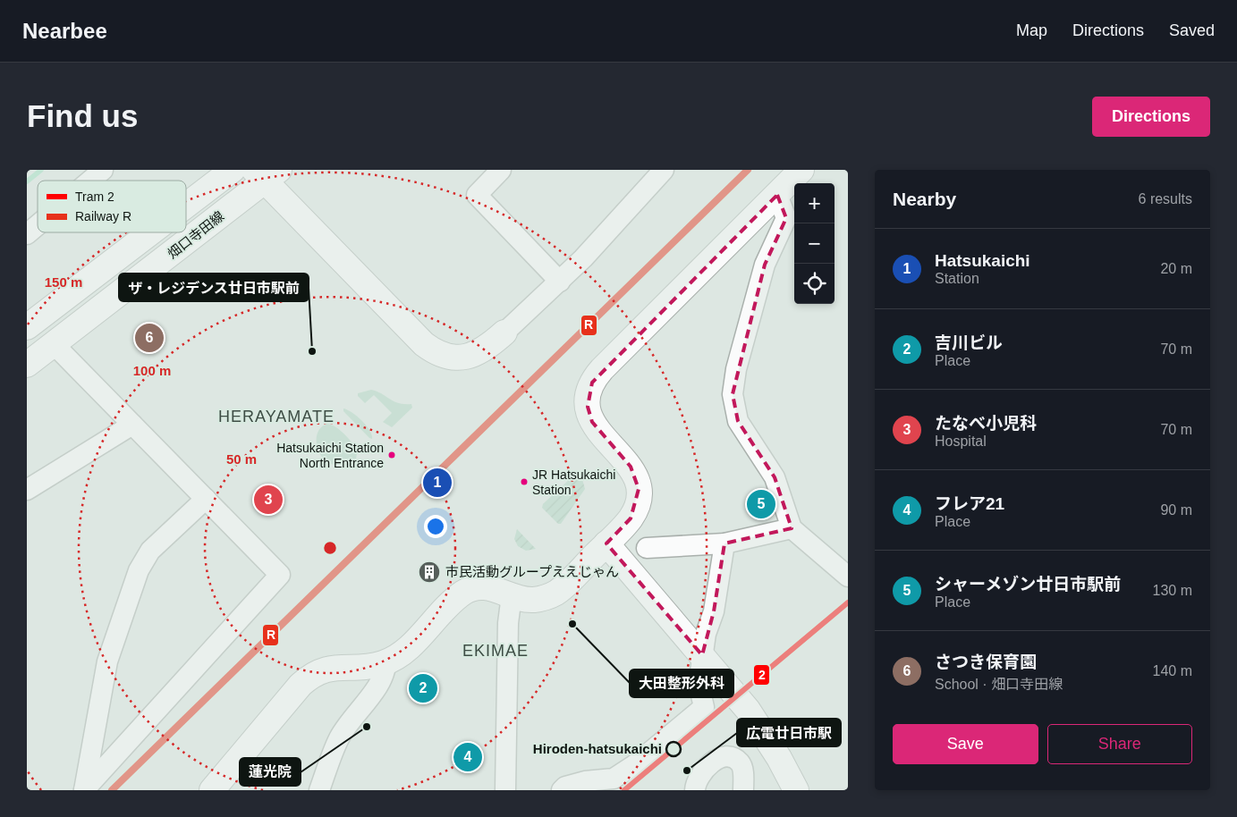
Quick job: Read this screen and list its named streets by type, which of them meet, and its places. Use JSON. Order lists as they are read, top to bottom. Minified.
{"streets":{"street":["畑口寺田線"]},"districts":["HERAYAMATE","EKIMAE"],"places":{"other":["ザ・レジデンス廿日市駅前","Hatsukaichi Station North Entrance","JR Hatsukaichi Station","大田整形外科","蓮光院","Hiroden-hatsukaichi","広電廿日市駅"],"building":["市民活動グループええじゃん"]},"lines":["rail line R","tram line 2"],"legend":["Tram 2","Railway R"],"page":{"header":"Nearbee","nav":["Map","Directions","Saved"],"buttons":["Directions",["Save","Share"]],"title":"Find us","heading":["Nearby","6 results"],"map_buttons":["+","−"],"list":[{"mark":"1","name":"Hatsukaichi","note":"Station","value":"20 m"},{"mark":"2","name":"吉川ビル","note":"Place","value":"70 m"},{"mark":"3","name":"たなべ小児科","note":"Hospital","value":"70 m"},{"mark":"4","name":"フレア21","note":"Place","value":"90 m"},{"mark":"5","name":"シャーメゾン廿日市駅前","note":"Place","value":"130 m"},{"mark":"6","name":"さつき保育園","note":"School · 畑口寺田線","value":"140 m"}],"pins":["6","1","3","5","2","4"]},"rings":["150 m","100 m","50 m"]}
